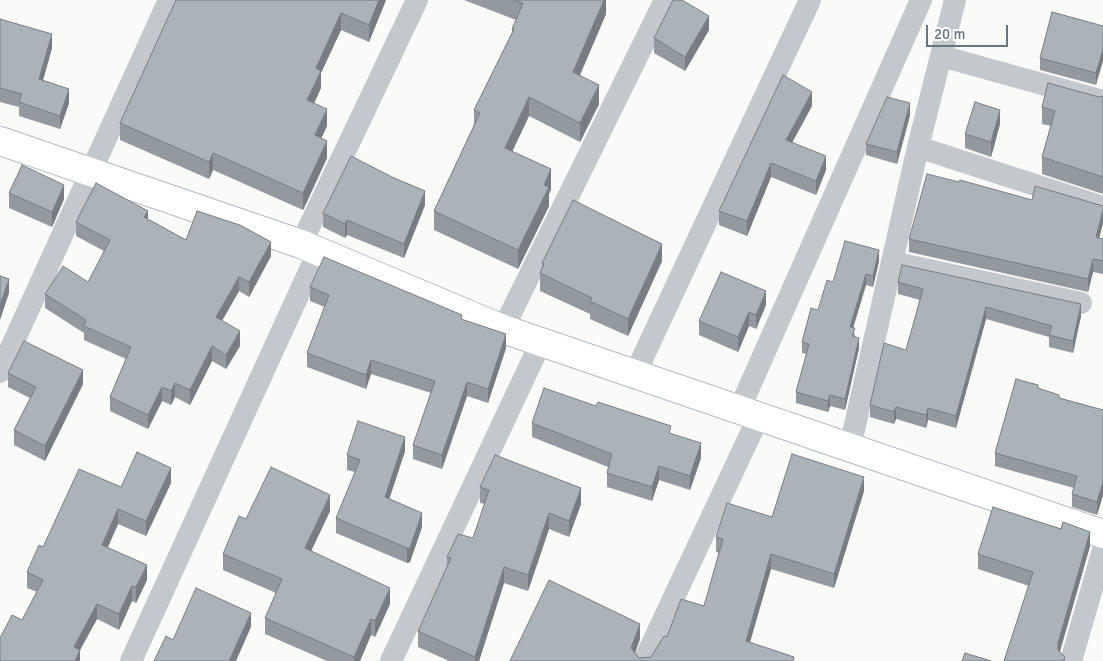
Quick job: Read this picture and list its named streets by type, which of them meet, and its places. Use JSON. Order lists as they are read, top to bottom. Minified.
{"scale_bar":"20 m"}
